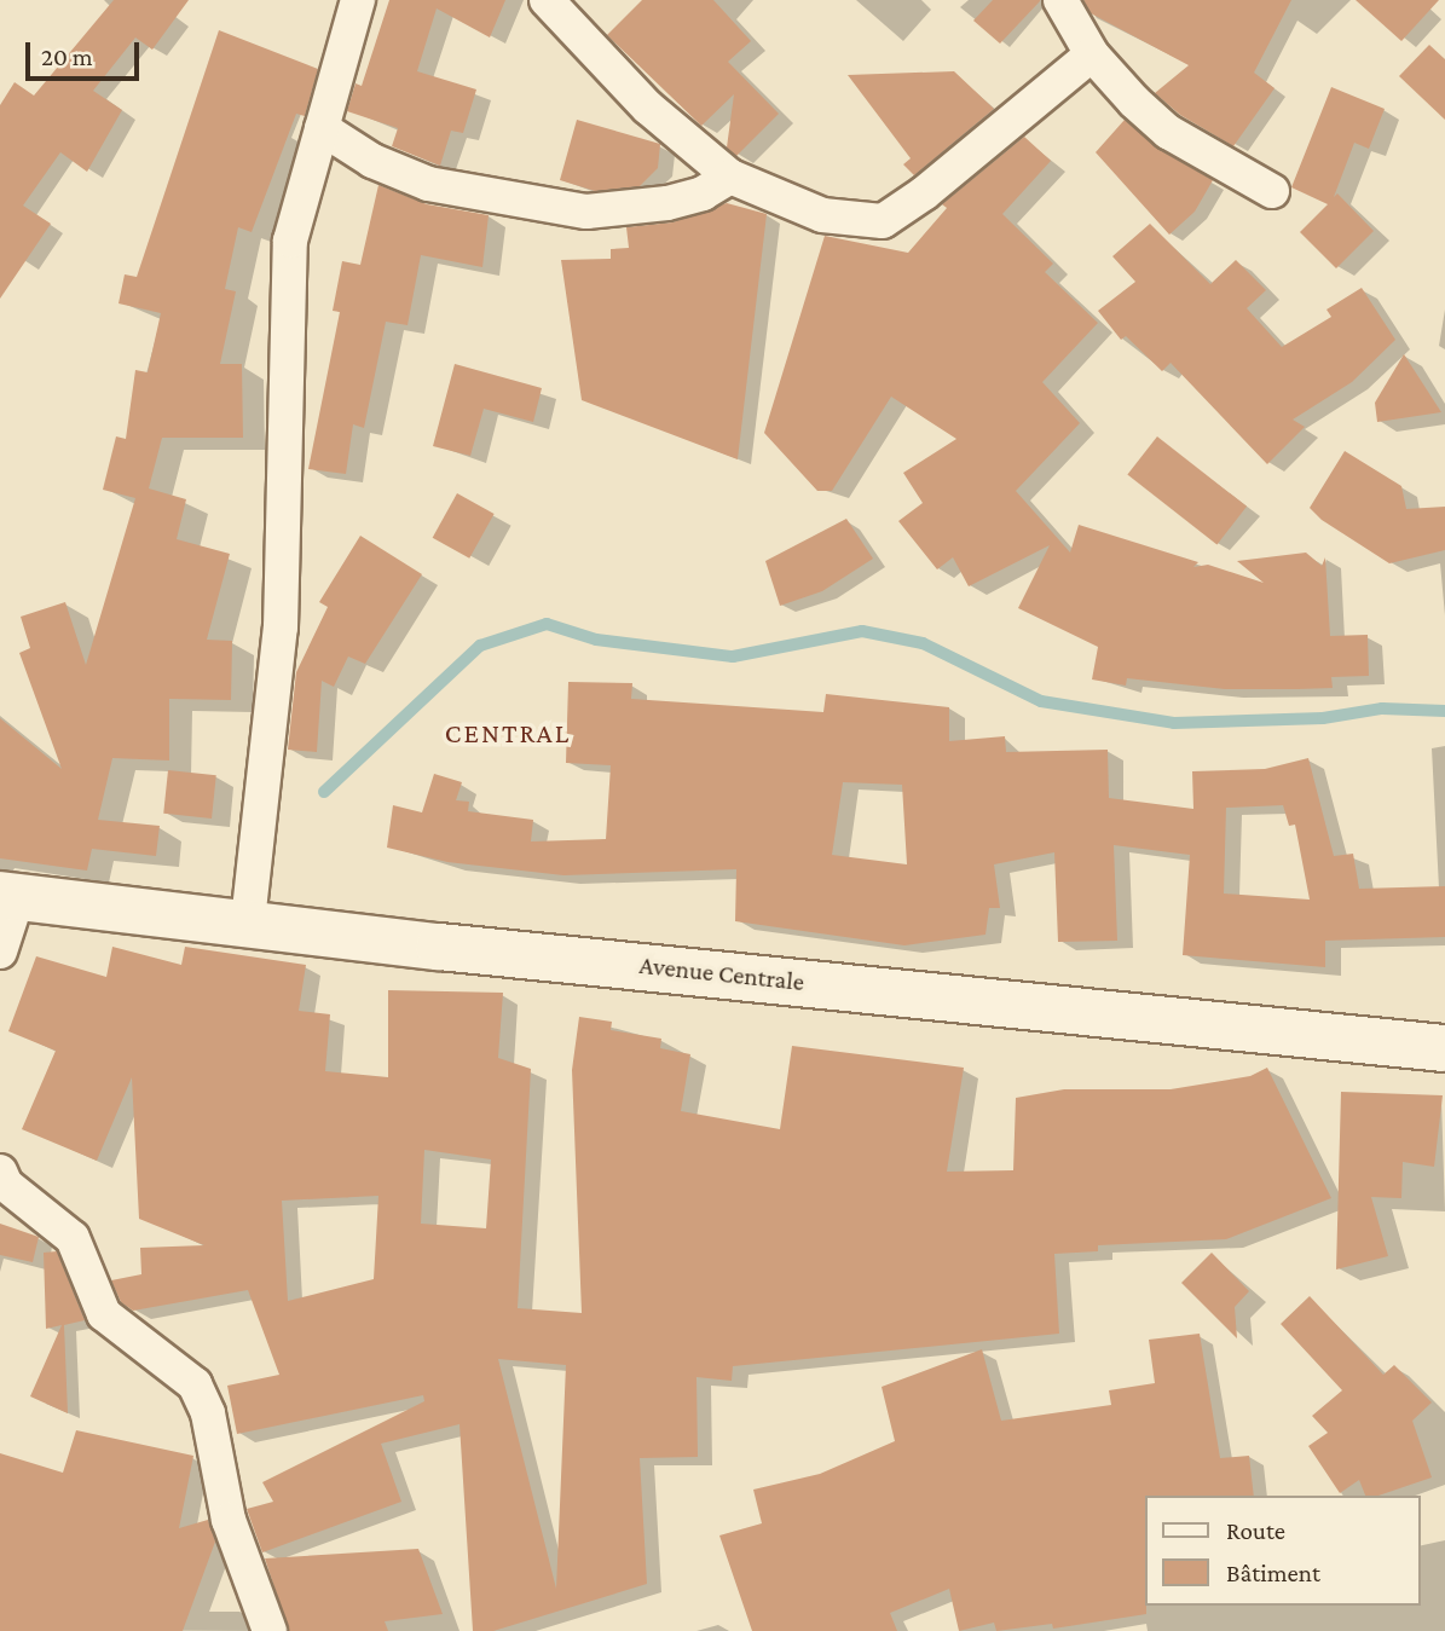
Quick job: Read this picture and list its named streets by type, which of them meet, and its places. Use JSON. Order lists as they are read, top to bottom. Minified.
{"streets":{"street":["Avenue Centrale"]},"districts":["CENTRAL"],"legend":["Route","Bâtiment"],"scale_bar":"20 m"}
